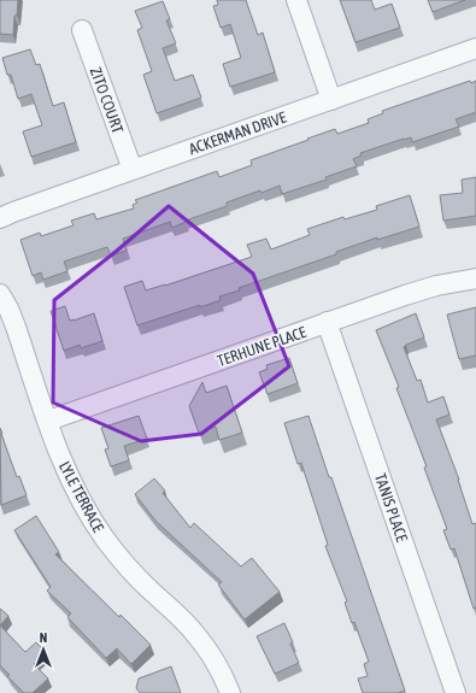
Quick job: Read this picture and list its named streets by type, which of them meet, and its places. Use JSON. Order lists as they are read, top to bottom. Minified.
{"streets":{"street":["ZITO COURT","ACKERMAN DRIVE","TERHUNE PLACE","LYLE TERRACE","TANIS PLACE"]},"crossings":[["ZITO COURT","ACKERMAN DRIVE"],["TERHUNE PLACE","LYLE TERRACE"],["TERHUNE PLACE","TANIS PLACE"]],"north":"top"}
